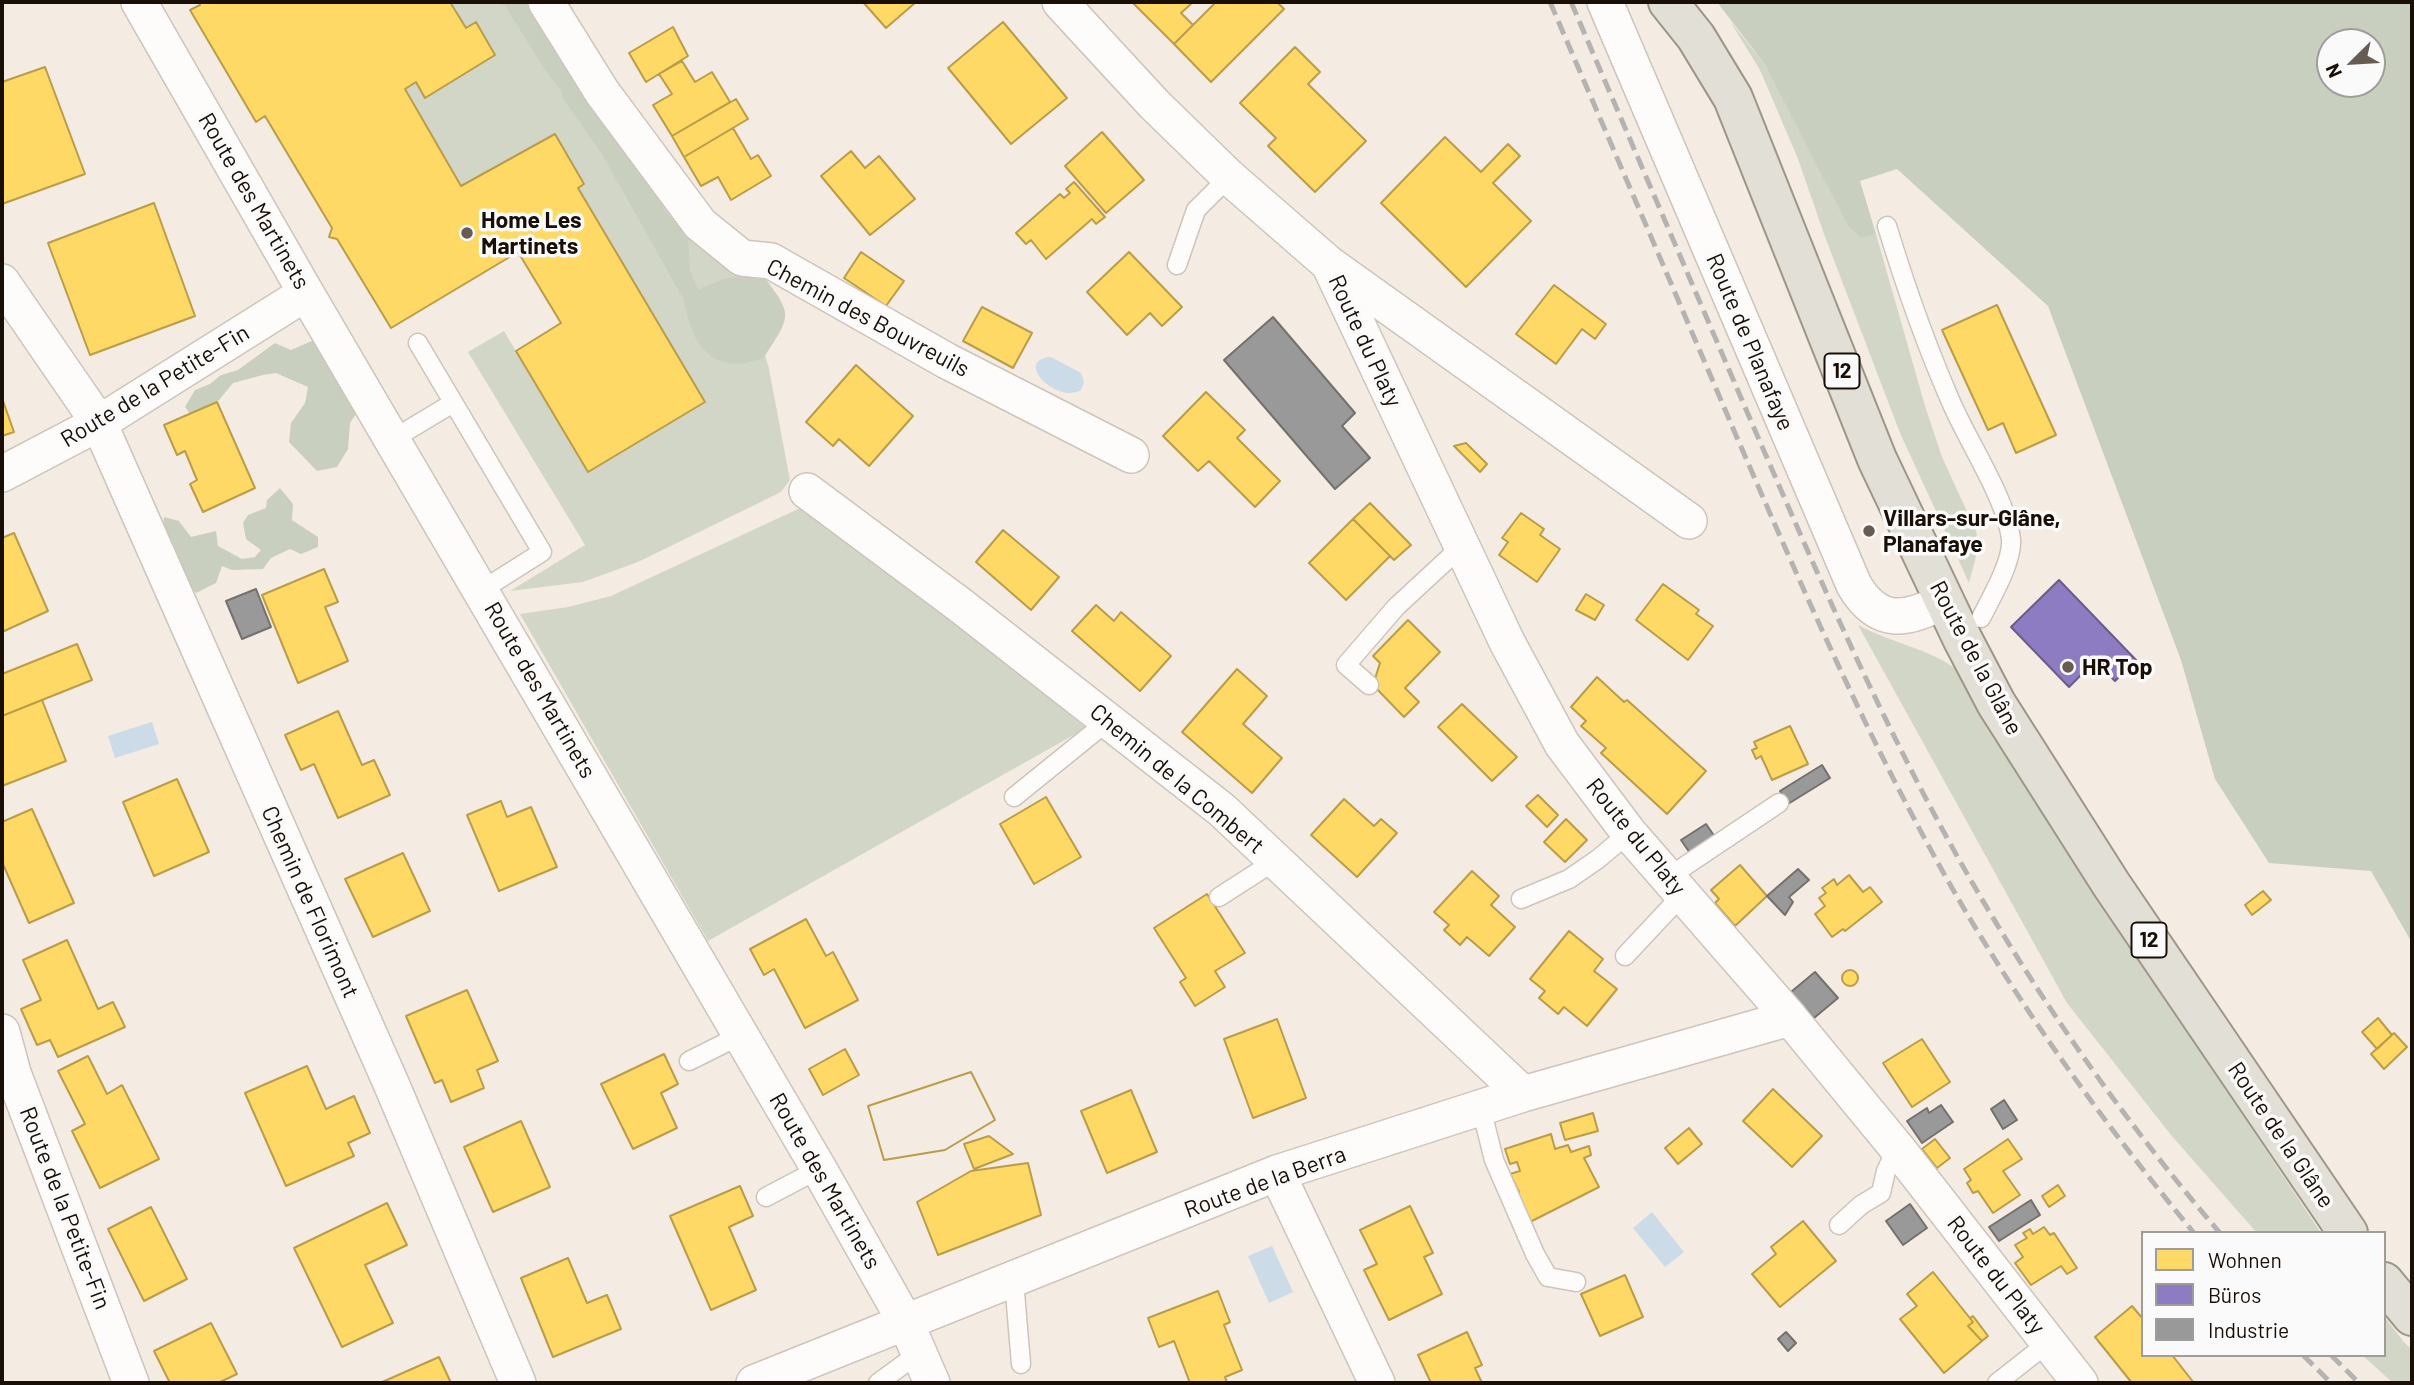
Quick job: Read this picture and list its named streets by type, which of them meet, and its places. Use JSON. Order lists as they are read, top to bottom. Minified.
{"streets":{"main road":["12","Route de la Glâne"],"street":["Route des Martinets","Chemin des Bouvreuils","Route du Platy","Route de Planafaye","Route de la Petite-Fin","Chemin de la Combert","Chemin de Florimont","Route de la Berra"]},"crossings":[["Route des Martinets","Route de la Petite-Fin"],["Route des Martinets","Route de la Berra"],["Route du Platy","Route de la Berra"],["Route de Planafaye","Route de la Glâne"],["Route de la Petite-Fin","Chemin de Florimont"],["Chemin de la Combert","Route de la Berra"]],"places":["Home Les Martinets","Villars-sur-Glâne, Planafaye","HR Top"],"legend":["Wohnen","Büros","Industrie"],"north":"bottom left"}
